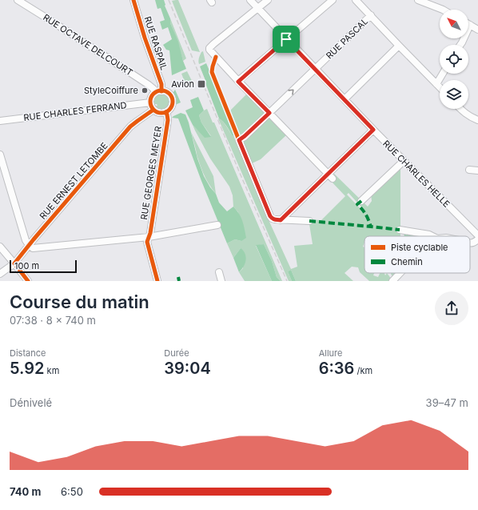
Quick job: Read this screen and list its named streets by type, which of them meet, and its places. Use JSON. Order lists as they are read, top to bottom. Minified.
{"streets":{"street":["RUE PASCAL","RUE RASPAIL","RUE OCTAVE DELCOURT","RUE CHARLES FERRAND","RUE GEORGES MEYER","RUE CHARLES HELLE","RUE ERNEST LETOMBE"]},"crossings":[["RUE PASCAL","RUE CHARLES HELLE"],["RUE RASPAIL","RUE OCTAVE DELCOURT"],["RUE RASPAIL","RUE CHARLES FERRAND"],["RUE RASPAIL","RUE GEORGES MEYER"],["RUE RASPAIL","RUE ERNEST LETOMBE"],["RUE OCTAVE DELCOURT","RUE CHARLES FERRAND"],["RUE OCTAVE DELCOURT","RUE GEORGES MEYER"],["RUE OCTAVE DELCOURT","RUE ERNEST LETOMBE"],["RUE CHARLES FERRAND","RUE GEORGES MEYER"],["RUE CHARLES FERRAND","RUE ERNEST LETOMBE"],["RUE GEORGES MEYER","RUE ERNEST LETOMBE"]],"places":{"transit":["Avion"],"other":["StyleCoiffure"]},"legend":["Piste cyclable","Chemin"],"scale_bar":"100 m","north":"top left","page":{"scale":"100 m","heading":["Course du matin","07:38 · 8 × 740 m"],"stats":[["Distance","5.92 km"],["Durée","39:04"],["Allure","6:36 /km"]],"chart":["Dénivelé","39–47 m"],"list":[{"name":"740 m","note":"6:50"}]}}
